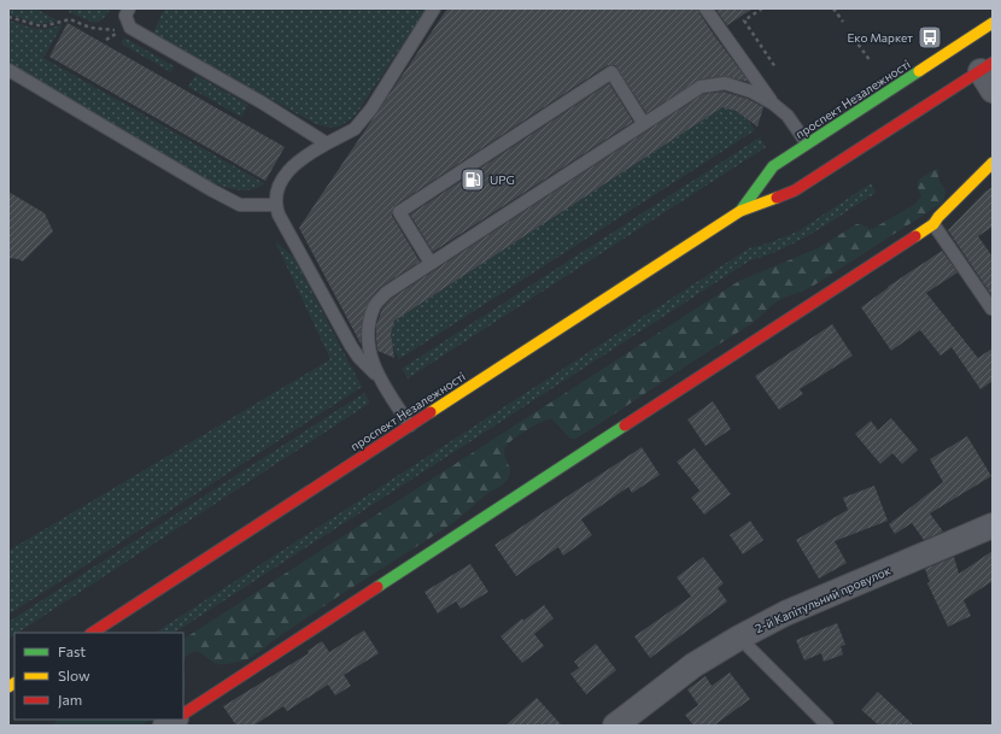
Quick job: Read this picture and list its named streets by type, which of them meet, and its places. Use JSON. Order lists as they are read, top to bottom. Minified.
{"streets":{"main road":["проспект Незалежності"],"street":["2-й Капітульний провулок"]},"places":{"bus stop":["Еко Маркет"],"fuel station":["UPG"]},"legend":["Fast","Slow","Jam"]}
